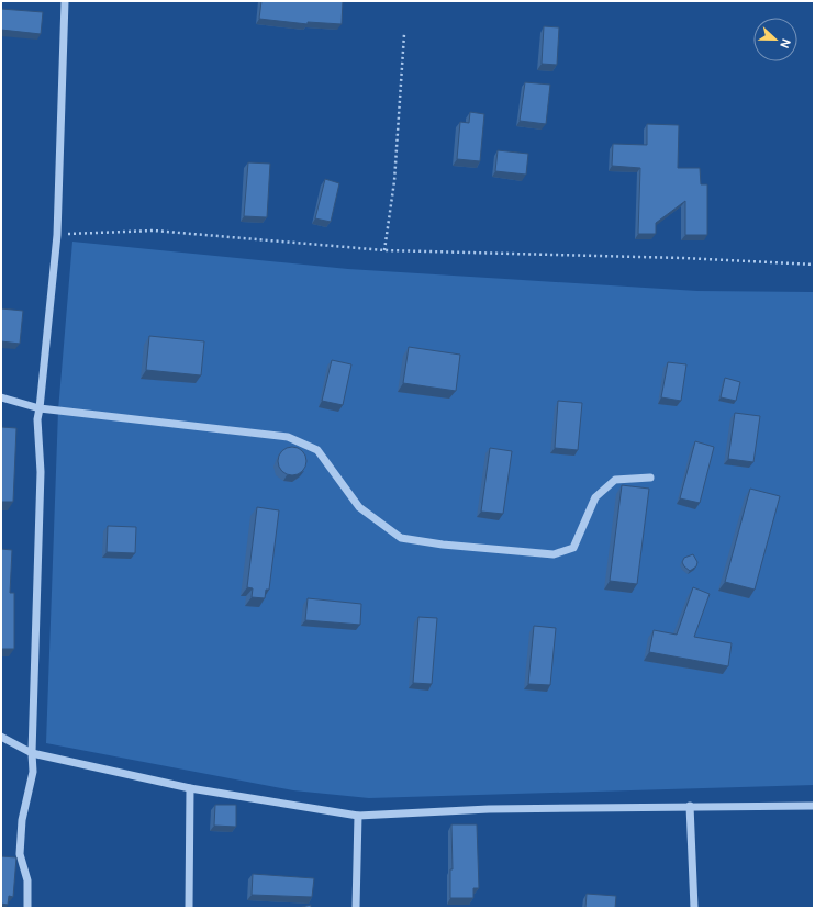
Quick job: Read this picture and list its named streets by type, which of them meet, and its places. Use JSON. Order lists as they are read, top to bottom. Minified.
{"north":"right"}
